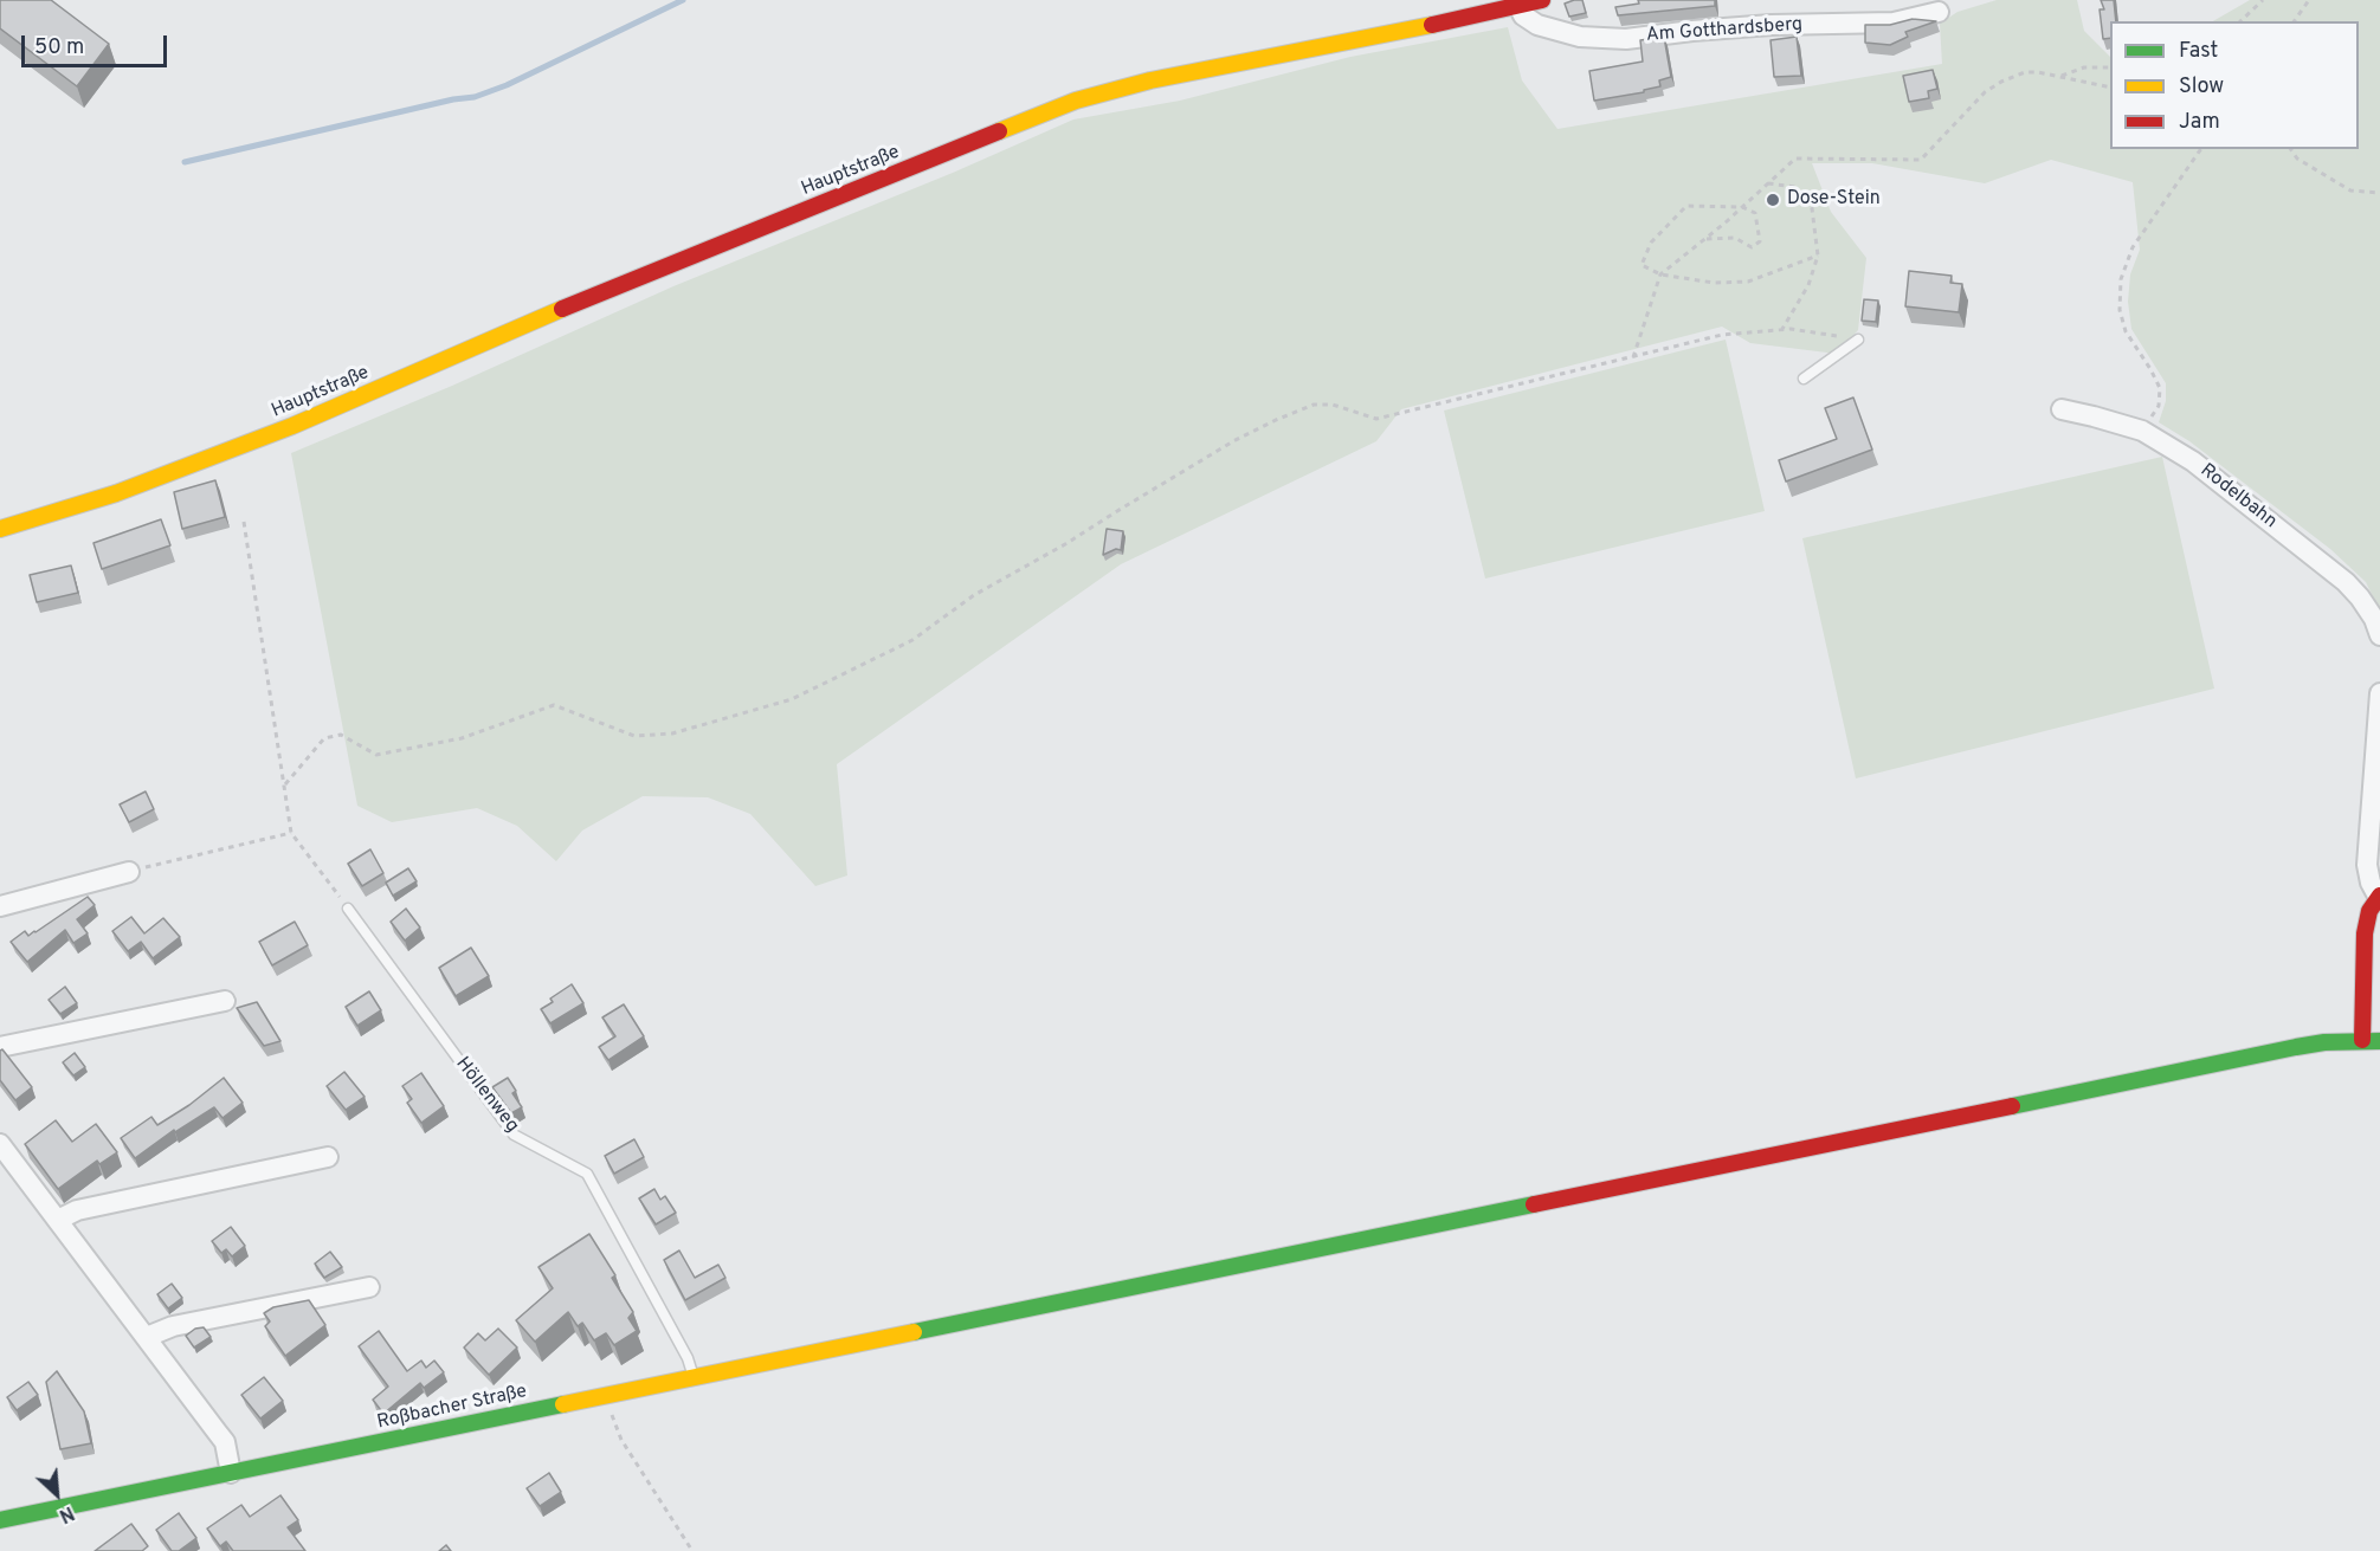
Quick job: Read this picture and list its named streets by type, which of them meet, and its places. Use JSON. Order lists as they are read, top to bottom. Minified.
{"streets":{"street":["Am Gotthardsberg","Hauptstraße","Rodelbahn","Roßbacher Straße"],"lane":["Höllenweg"]},"crossings":[["Am Gotthardsberg","Hauptstraße"],["Höllenweg","Roßbacher Straße"]],"places":["Dose-Stein"],"legend":["Fast","Slow","Jam"],"scale_bar":"50 m","north":"bottom right"}
